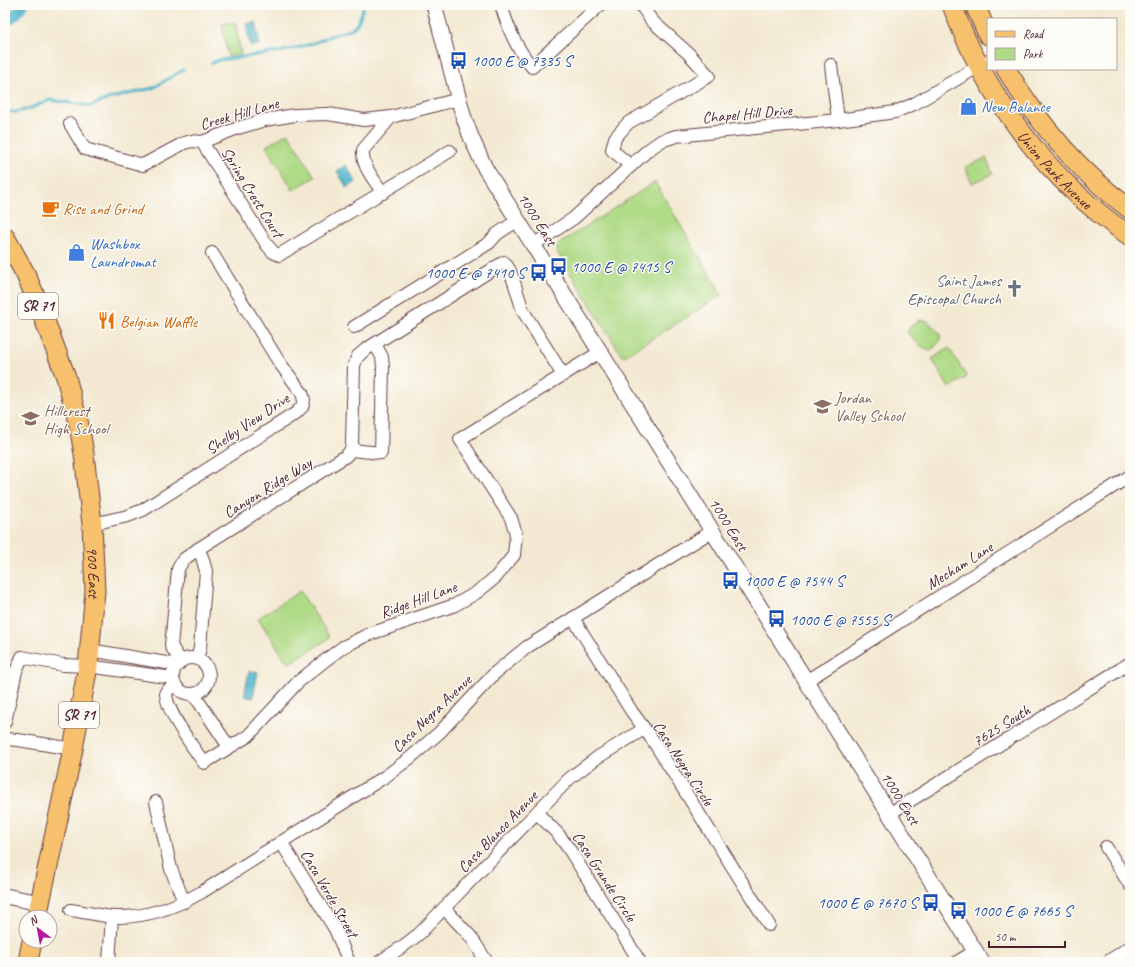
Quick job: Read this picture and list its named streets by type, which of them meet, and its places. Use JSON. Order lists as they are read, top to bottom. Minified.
{"streets":{"main road":["Union Park Avenue","SR 71","900 East"],"street":["Creek Hill Lane","Chapel Hill Drive","Spring Crest Court","1000 East","Shelby View Drive","Canyon Ridge Way","Mecham Lane","Ridge Hill Lane","Casa Negra Avenue","7625 South","Casa Negra Circle","Casa Blanco Avenue","Casa Grande Circle","Casa Verde Street"]},"crossings":[["Creek Hill Lane","Spring Crest Court"],["Creek Hill Lane","1000 East"],["Chapel Hill Drive","Union Park Avenue"],["Chapel Hill Drive","1000 East"],["1000 East","Mecham Lane"],["1000 East","Ridge Hill Lane"],["1000 East","Casa Negra Avenue"],["1000 East","7625 South"],["Shelby View Drive","900 East"],["Canyon Ridge Way","Ridge Hill Lane"],["Casa Negra Avenue","Casa Negra Circle"],["Casa Negra Avenue","Casa Verde Street"],["Casa Negra Circle","Casa Blanco Avenue"],["Casa Blanco Avenue","Casa Grande Circle"]],"places":{"bus stop":["1000 E @ 7335 S","1000 E @ 7415 S","1000 E @ 7410 S","1000 E @ 7544 S","1000 E @ 7555 S","1000 E @ 7670 S","1000 E @ 7665 S"],"shop":["New Balance","Washbox Laundromat"],"cafe":["Rise and Grind"],"church":["Saint James Episcopal Church"],"restaurant":["Belgian Waffle"],"school or university":["Jordan Valley School","Hillcrest High School"]},"legend":["Road","Park"],"scale_bar":"50 m","north":"top left"}
